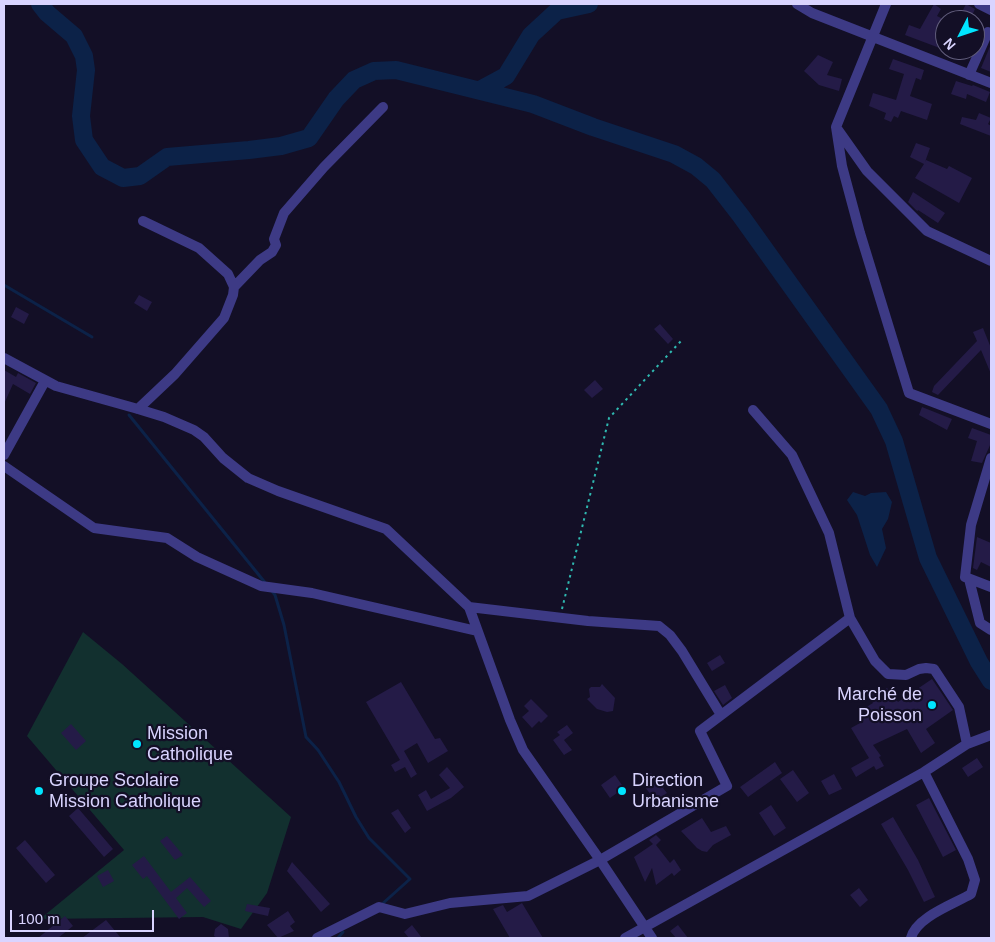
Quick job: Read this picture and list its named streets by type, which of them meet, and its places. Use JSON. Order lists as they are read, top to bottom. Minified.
{"places":["Marché de Poisson","Mission Catholique","Groupe Scolaire Mission Catholique","Direction Urbanisme"],"scale_bar":"100 m","north":"bottom left"}
